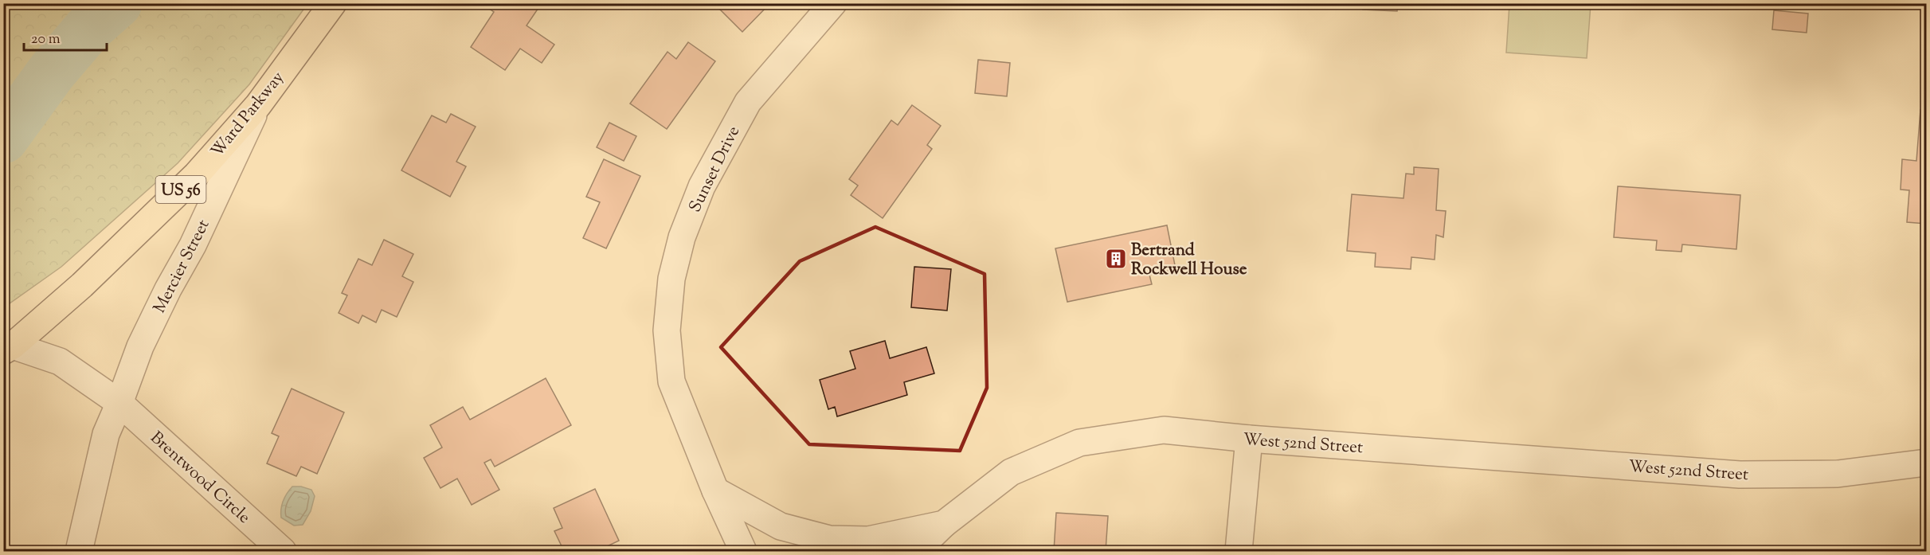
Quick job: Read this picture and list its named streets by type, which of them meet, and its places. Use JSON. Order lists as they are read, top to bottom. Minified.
{"streets":{"highway":["Ward Parkway","US 56"],"street":["Sunset Drive","Mercier Street","West 52nd Street","Brentwood Circle"]},"crossings":[["Ward Parkway","Mercier Street"],["Sunset Drive","West 52nd Street"],["Mercier Street","Brentwood Circle"]],"places":{"building":["Bertrand Rockwell House"]},"scale_bar":"20 m"}
